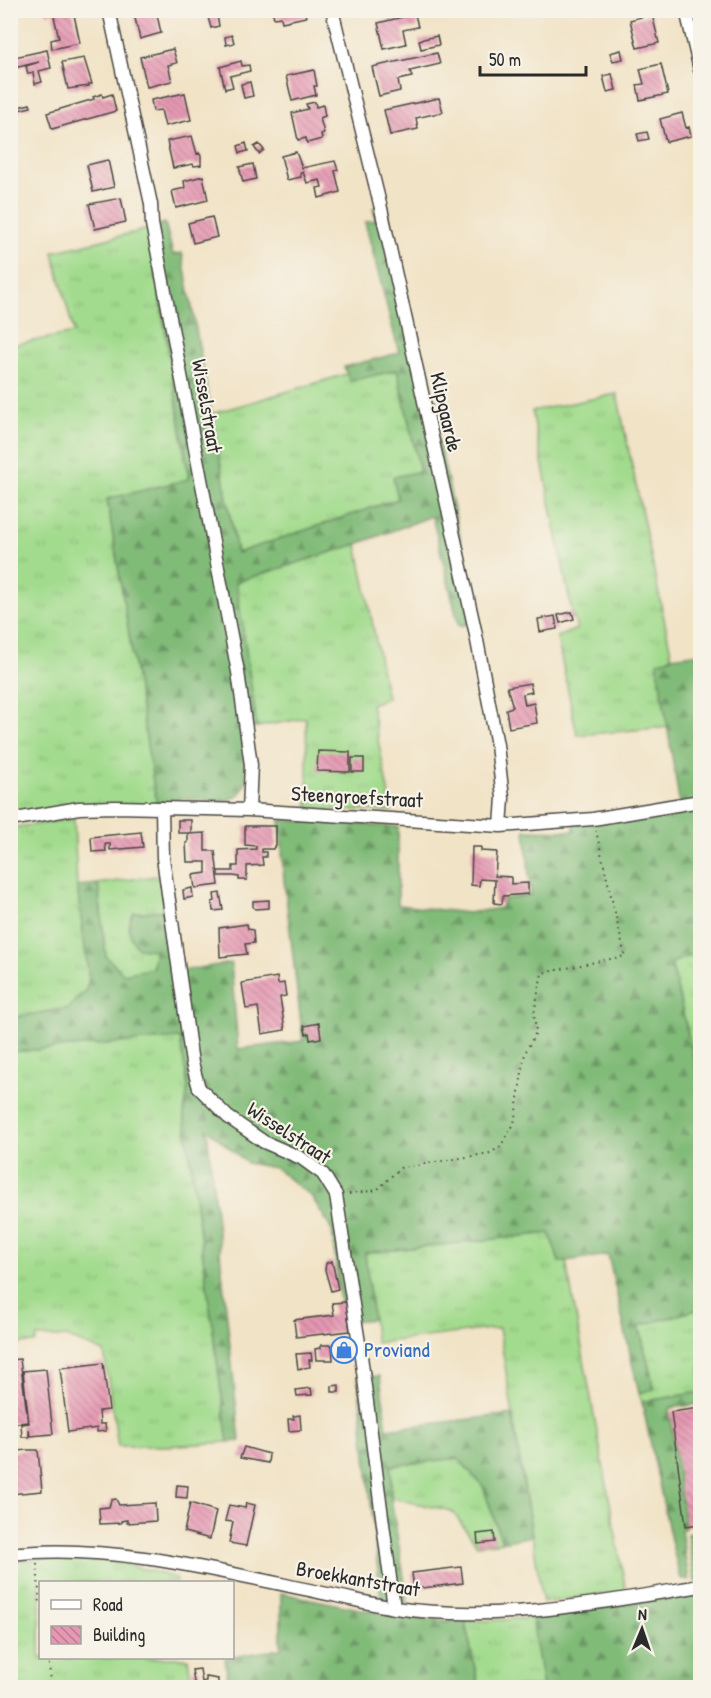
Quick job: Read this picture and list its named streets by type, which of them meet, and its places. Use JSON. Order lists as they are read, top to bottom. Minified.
{"streets":{"street":["Wisselstraat","Klipgaarde","Steengroefstraat","Broekkantstraat"]},"crossings":[["Wisselstraat","Steengroefstraat"],["Wisselstraat","Broekkantstraat"],["Klipgaarde","Steengroefstraat"]],"places":{"shop":["Proviand"]},"legend":["Road","Building"],"scale_bar":"50 m","north":"top"}
